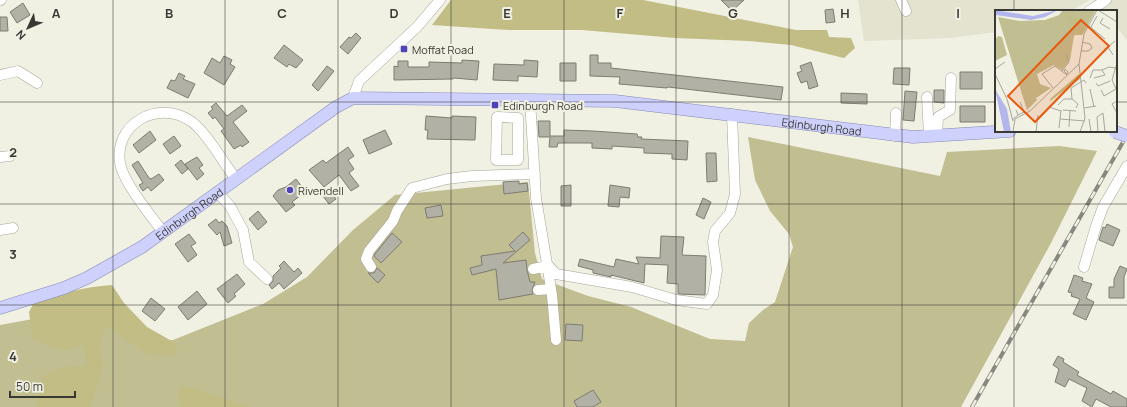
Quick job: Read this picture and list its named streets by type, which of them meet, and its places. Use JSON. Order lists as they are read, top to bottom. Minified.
{"streets":{"main road":["Edinburgh Road"]},"places":{"transit":["Moffat Road","Edinburgh Road"],"other":["Rivendell"]},"scale_bar":"50 m","north":"bottom left","grid":{"columns":["A","B","C","D","E","F","G","H","I"],"rows":["2","3","4"]}}
